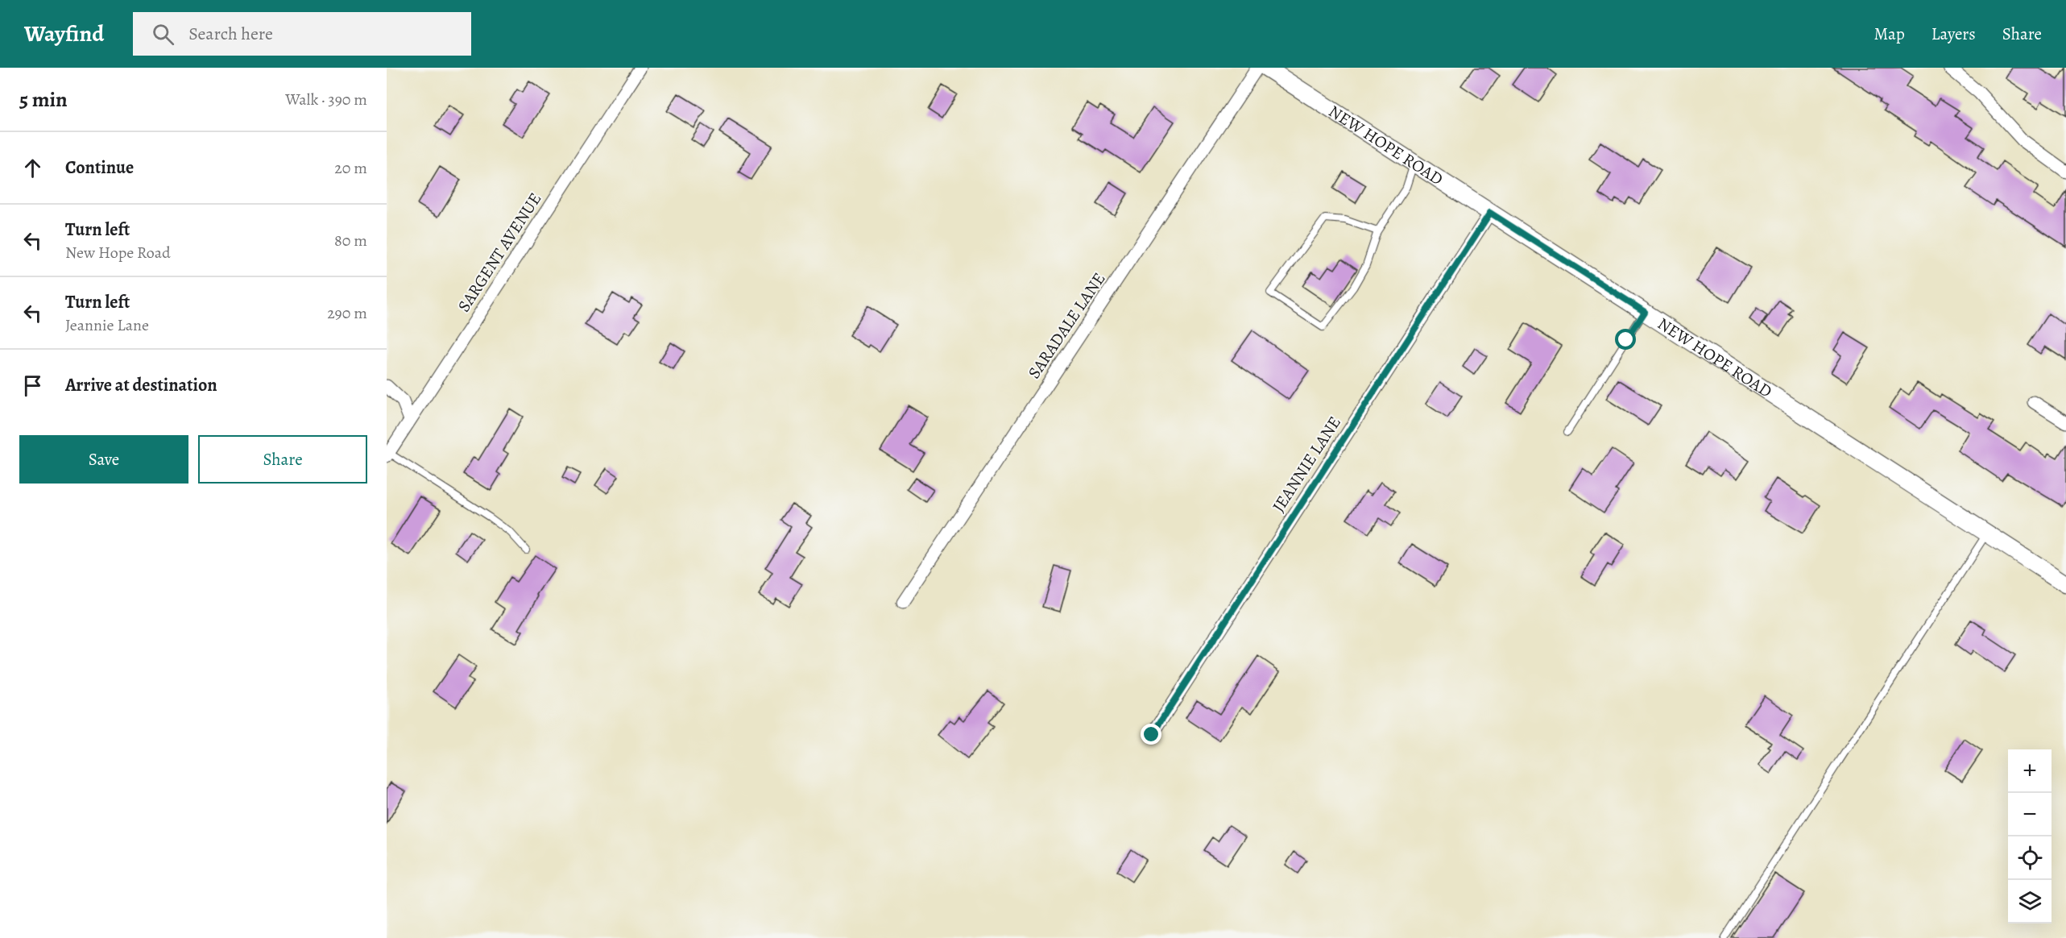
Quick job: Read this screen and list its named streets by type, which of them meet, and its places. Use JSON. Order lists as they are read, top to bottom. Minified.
{"streets":{"main road":["NEW HOPE ROAD"],"street":["SARGENT AVENUE","SARADALE LANE","JEANNIE LANE"]},"crossings":[["NEW HOPE ROAD","JEANNIE LANE"]],"page":{"header":"Wayfind","search":"Search here","nav":["Map","Layers","Share"],"heading":["5 min","Walk · 390 m"],"list":[["Continue","20 m"],["Turn left","New Hope Road","80 m"],["Turn left","Jeannie Lane","290 m"],"Arrive at destination"],"buttons":["Save","Share"],"map_buttons":["+","−"]}}
